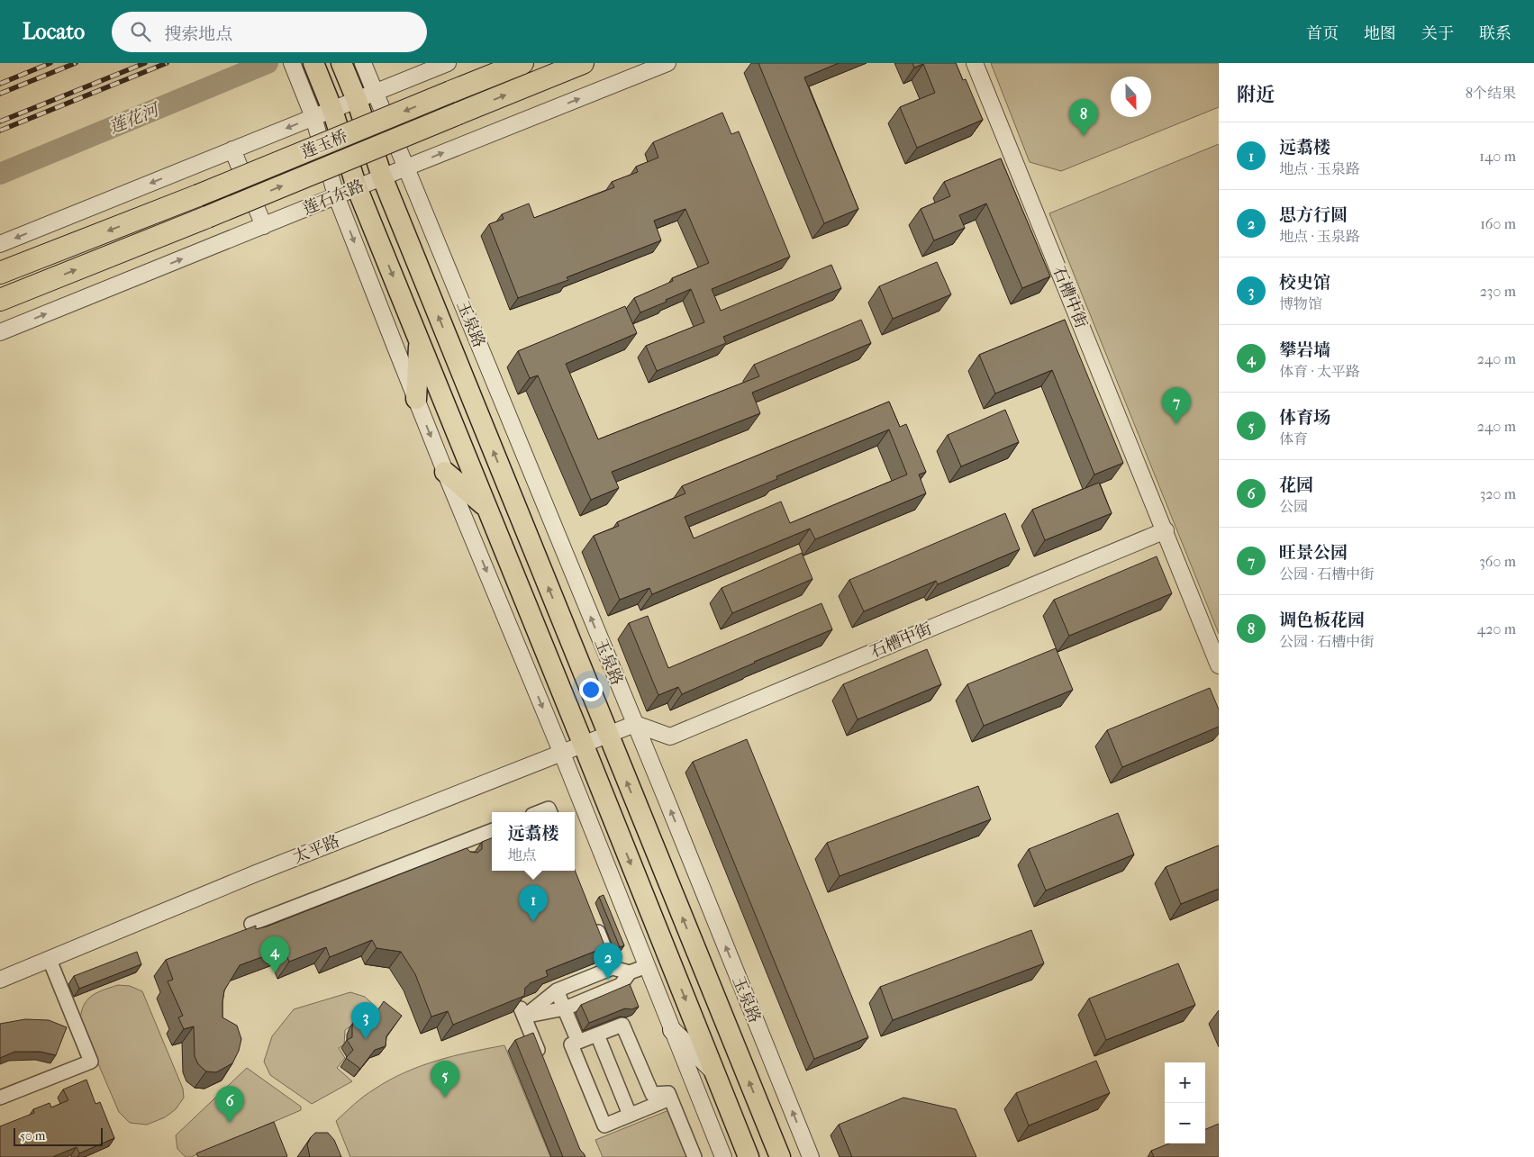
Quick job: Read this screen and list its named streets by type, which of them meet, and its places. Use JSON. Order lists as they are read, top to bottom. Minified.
{"streets":{"highway":["莲玉桥"],"main road":["玉泉路"],"street":["莲石东路","石槽中街","太平路"]},"crossings":[["莲石东路","玉泉路"],["石槽中街","玉泉路"],["石槽中街","太平路"],["玉泉路","太平路"]],"water":["莲花河"],"scale_bar":"50 m","north":"bottom","page":{"header":"Locato","search":"搜索地点","nav":["首页","地图","关于","联系"],"heading":["附近","8个结果"],"pins":["8","7","1","4","2","3","5","6"],"list":[{"mark":"1","name":"远翥楼","note":"地点 · 玉泉路","value":"140 m"},{"mark":"2","name":"思方行圆","note":"地点 · 玉泉路","value":"160 m"},{"mark":"3","name":"校史馆","note":"博物馆","value":"230 m"},{"mark":"4","name":"攀岩墙","note":"体育 · 太平路","value":"240 m"},{"mark":"5","name":"体育场","note":"体育","value":"240 m"},{"mark":"6","name":"花园","note":"公园","value":"320 m"},{"mark":"7","name":"旺景公园","note":"公园 · 石槽中街","value":"360 m"},{"mark":"8","name":"调色板花园","note":"公园 · 石槽中街","value":"420 m"}],"popup":["远翥楼","地点"],"map_buttons":["+","−"],"scale":"50 m"}}
